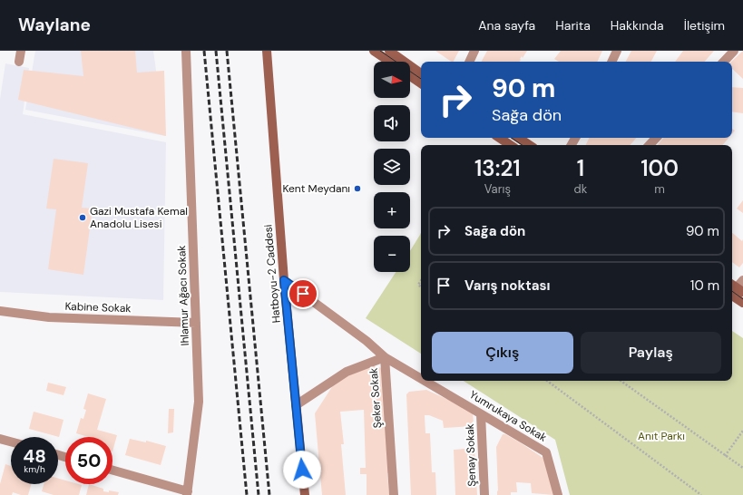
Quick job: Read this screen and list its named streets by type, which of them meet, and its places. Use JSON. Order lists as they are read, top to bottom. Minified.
{"streets":{"main road":["Hatboyu-2 Caddesi"],"street":["Ihlamur Ağacı Sokak","Kabine Sokak","Şeker Sokak","Yumrukaya Sokak","Şenay Sokak"]},"crossings":[["Hatboyu-2 Caddesi","Şeker Sokak"],["Hatboyu-2 Caddesi","Yumrukaya Sokak"],["Ihlamur Ağacı Sokak","Kabine Sokak"],["Şeker Sokak","Yumrukaya Sokak"],["Yumrukaya Sokak","Şenay Sokak"]],"parks":["Anıt Parkı"],"places":["Kent Meydanı","Gazi Mustafa Kemal Anadolu Lisesi"],"north":"right","page":{"header":"Waylane","nav":["Ana sayfa","Harita","Hakkında","İletişim"],"map_buttons":["+","−"],"turn":["90 m","Sağa dön"],"eta":["13:21","Varış","1","dk","100","m"],"list":[{"name":"Sağa dön","value":"90 m"},{"name":"Varış noktası","value":"10 m"}],"buttons":["Çıkış","Paylaş"],"speed":"48 km/h","limit":"50"}}
